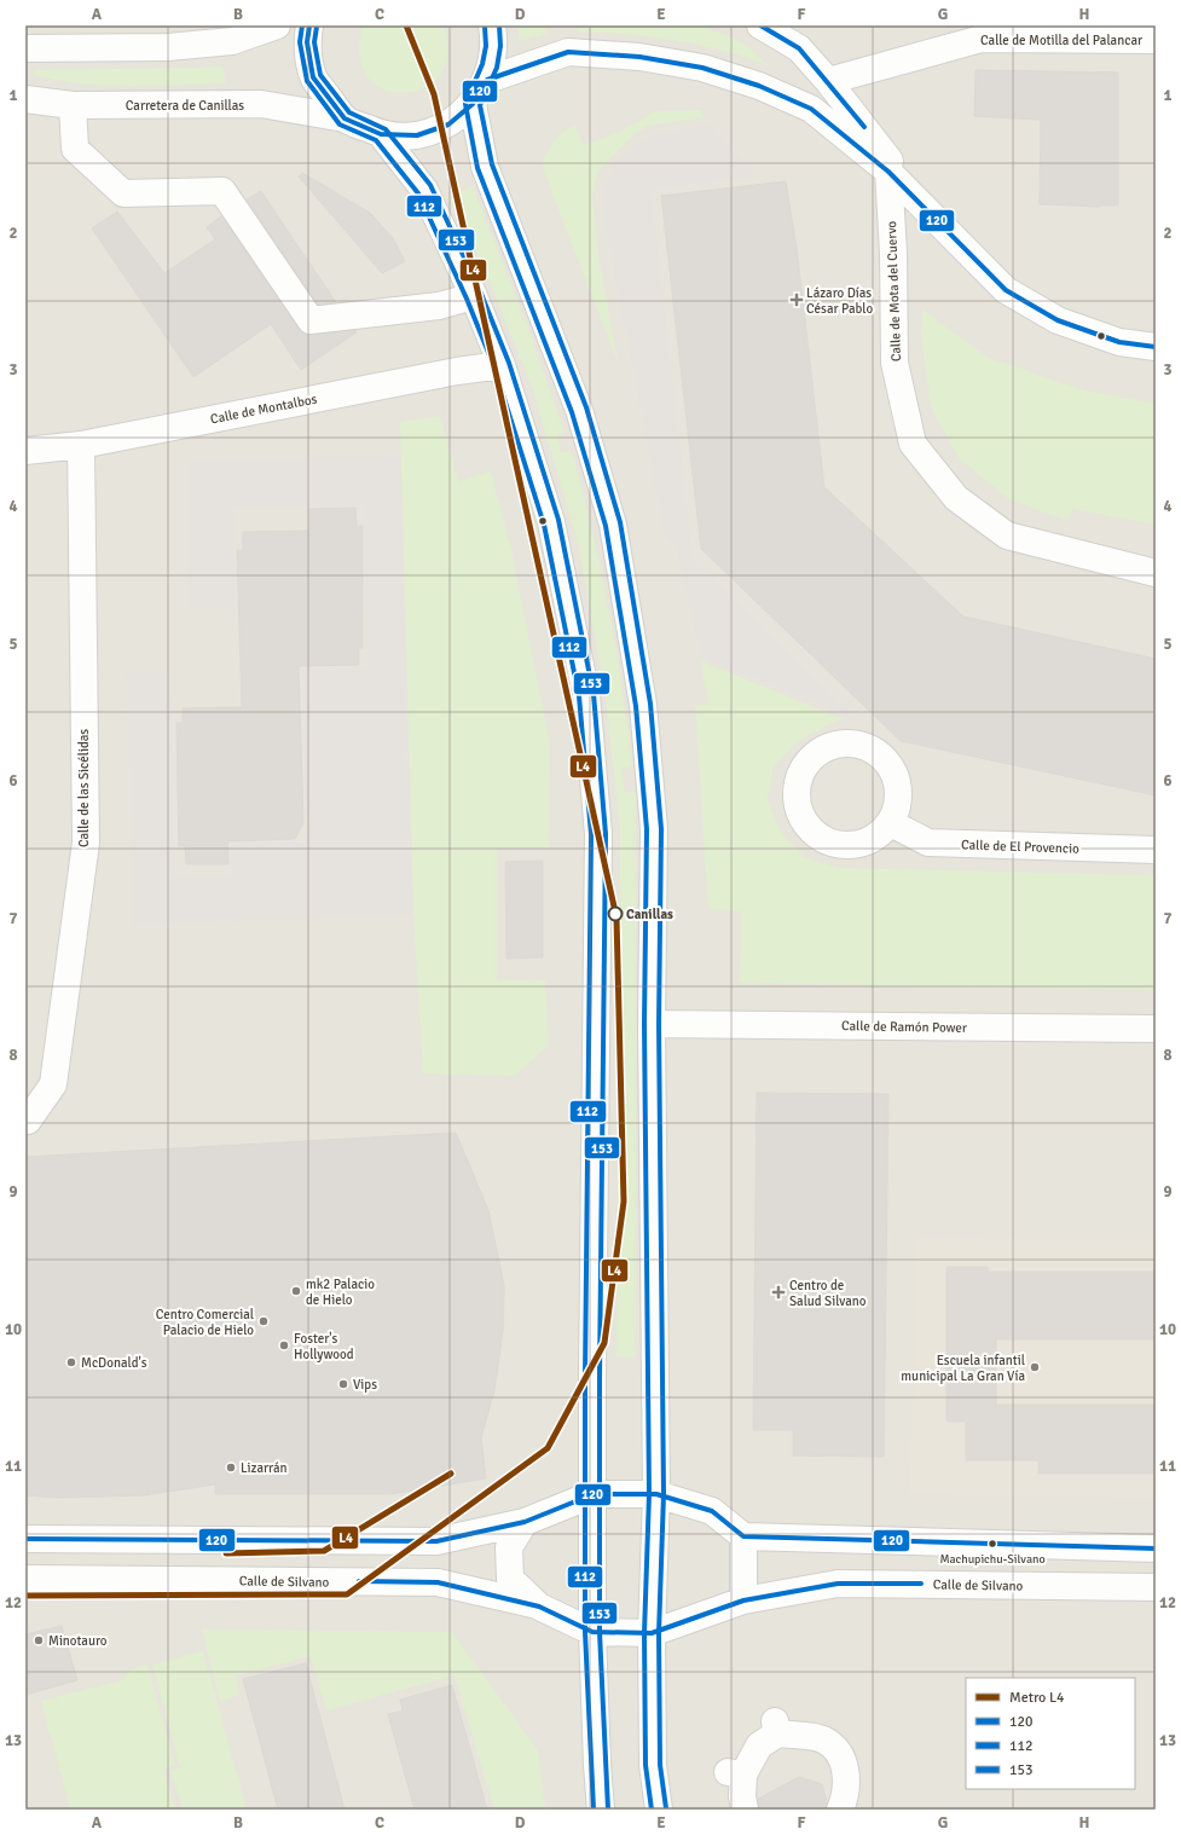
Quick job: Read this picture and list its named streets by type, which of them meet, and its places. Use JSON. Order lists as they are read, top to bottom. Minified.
{"streets":{"street":["Calle de Motilla del Palancar","Carretera de Canillas","Calle de Mota del Cuervo","Calle de Montalbos","Calle de las Sicélidas","Calle de El Provencio","Calle de Ramón Power","Calle de Silvano"]},"crossings":[["Calle de Montalbos","Calle de las Sicélidas"]],"places":{"health":["Lázaro Días César Pablo","Centro de Salud Silvano"],"other":["Canillas","mk2 Palacio de Hielo","Centro Comercial Palacio de Hielo","Foster's Hollywood","McDonald's","Escuela infantil municipal La Gran Vía","Vips","Lizarrán","Machupichu-Silvano","Minotauro"]},"lines":["metro line L4","transit line 120","transit line 112","transit line 153"],"legend":["Metro L4","120","112","153"],"grid":{"columns":["A","B","C","D","E","F","G","H"],"rows":["1","2","3","4","5","6","7","8","9","10","11","12","13"]}}
